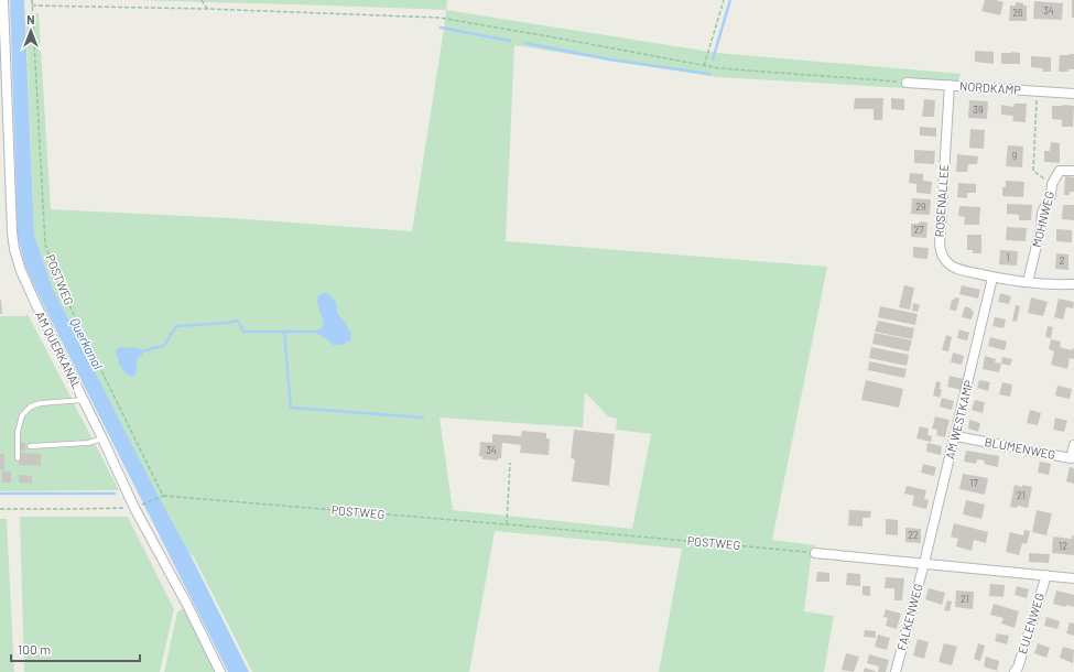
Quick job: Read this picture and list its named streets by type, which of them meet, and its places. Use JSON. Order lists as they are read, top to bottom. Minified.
{"streets":{"street":["NORDKAMP","ROSENALLEE","MOHNWEG","AM QUERKANAL","AM WESTKAMP","BLUMENWEG","FALKENWEG","EULENWEG"],"path":["POSTWEG"]},"crossings":[["NORDKAMP","ROSENALLEE"],["ROSENALLEE","MOHNWEG"],["ROSENALLEE","AM WESTKAMP"],["AM WESTKAMP","BLUMENWEG"],["AM WESTKAMP","FALKENWEG"]],"water":["Querkanal"],"house_numbers":["34","26","39","9","29","27","1","2","34","17","21","22","12","21"],"scale_bar":"100 m","north":"top"}
